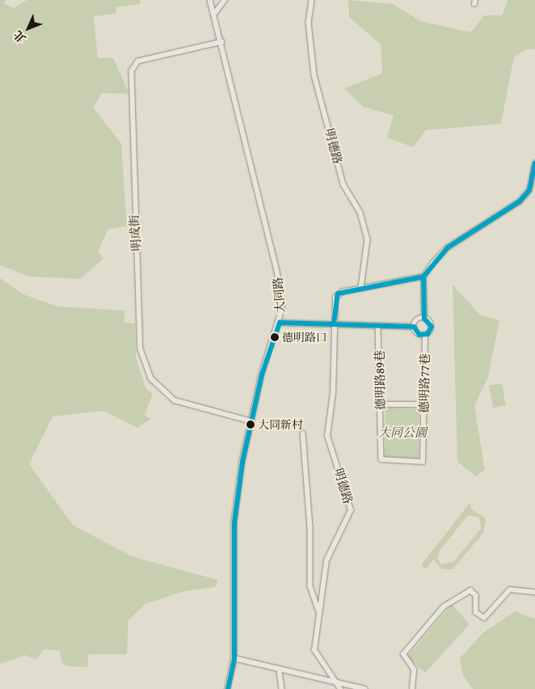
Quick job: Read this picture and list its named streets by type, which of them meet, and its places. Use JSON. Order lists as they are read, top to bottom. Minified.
{"streets":{"street":["明德路","明成街","大同路","德明路89巷","德明路77巷"]},"crossings":[["明成街","大同路"],["德明路89巷","德明路77巷"]],"parks":["大同公園"],"places":["德明路口","大同新村"],"north":"bottom left"}
